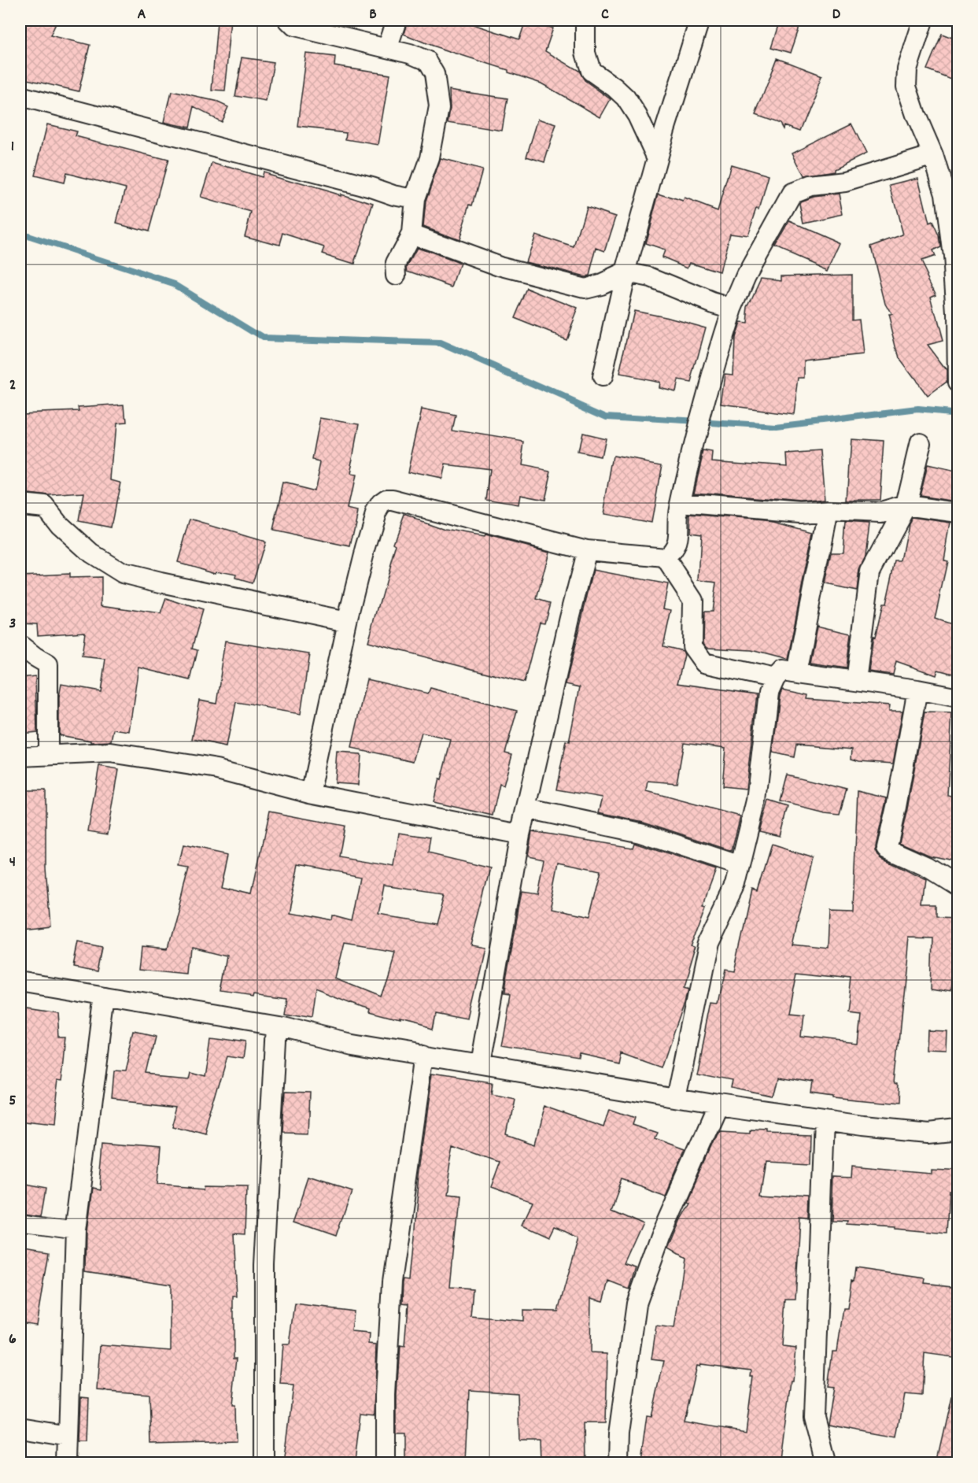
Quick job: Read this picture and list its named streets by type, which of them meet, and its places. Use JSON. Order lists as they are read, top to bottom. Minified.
{"grid":{"columns":["A","B","C","D"],"rows":["1","2","3","4","5","6"]}}
